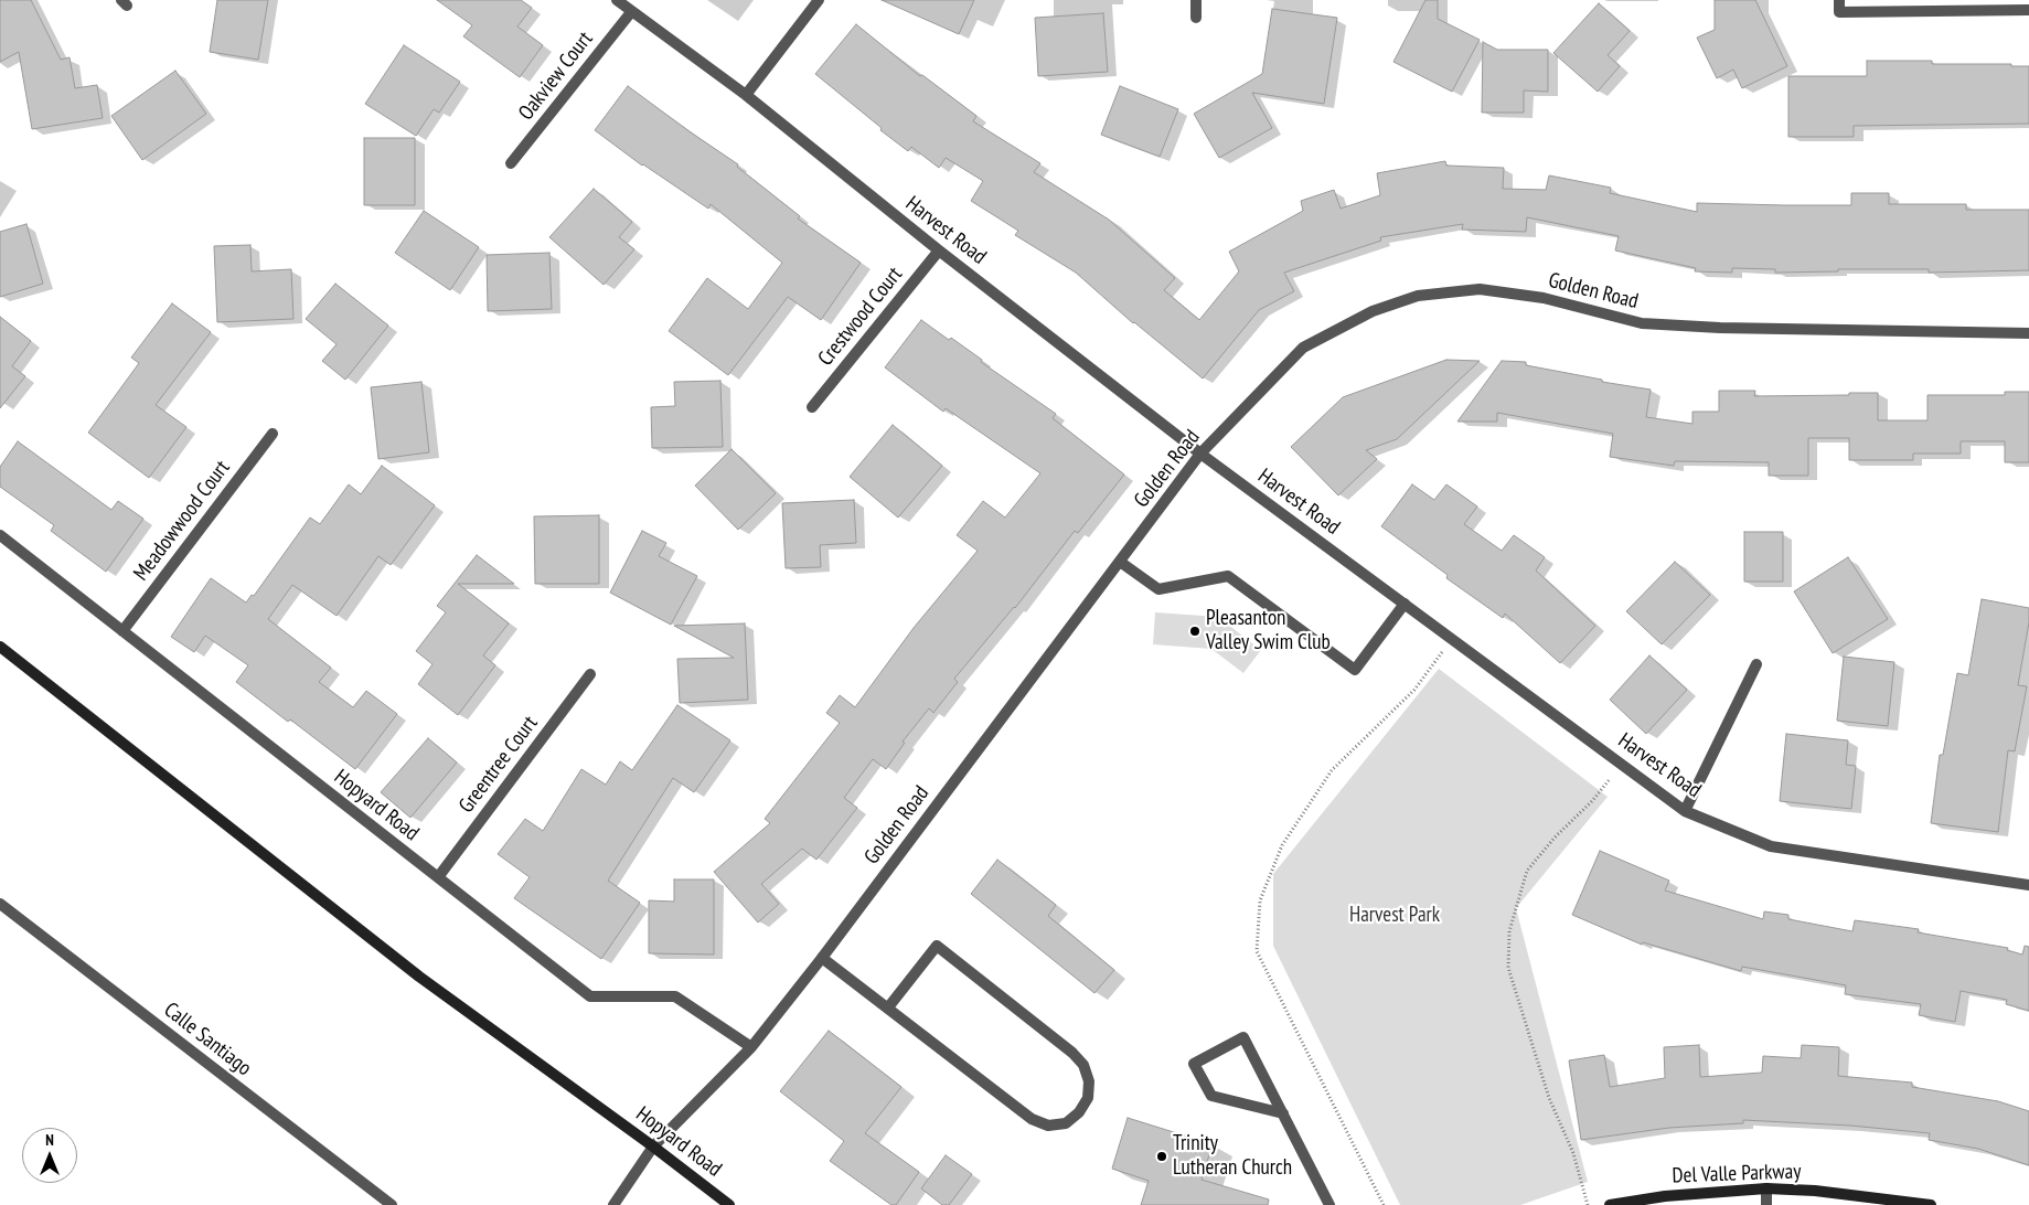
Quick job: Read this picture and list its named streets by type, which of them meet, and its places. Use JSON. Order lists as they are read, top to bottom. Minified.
{"streets":{"main road":["Hopyard Road","Del Valle Parkway"],"street":["Oakview Court","Harvest Road","Golden Road","Crestwood Court","Meadowwood Court","Greentree Court","Calle Santiago"]},"crossings":[["Oakview Court","Harvest Road"],["Harvest Road","Golden Road"],["Harvest Road","Crestwood Court"],["Golden Road","Hopyard Road"],["Meadowwood Court","Hopyard Road"],["Greentree Court","Hopyard Road"]],"parks":["Harvest Park"],"places":["Pleasanton Valley Swim Club","Trinity Lutheran Church"],"north":"top"}
